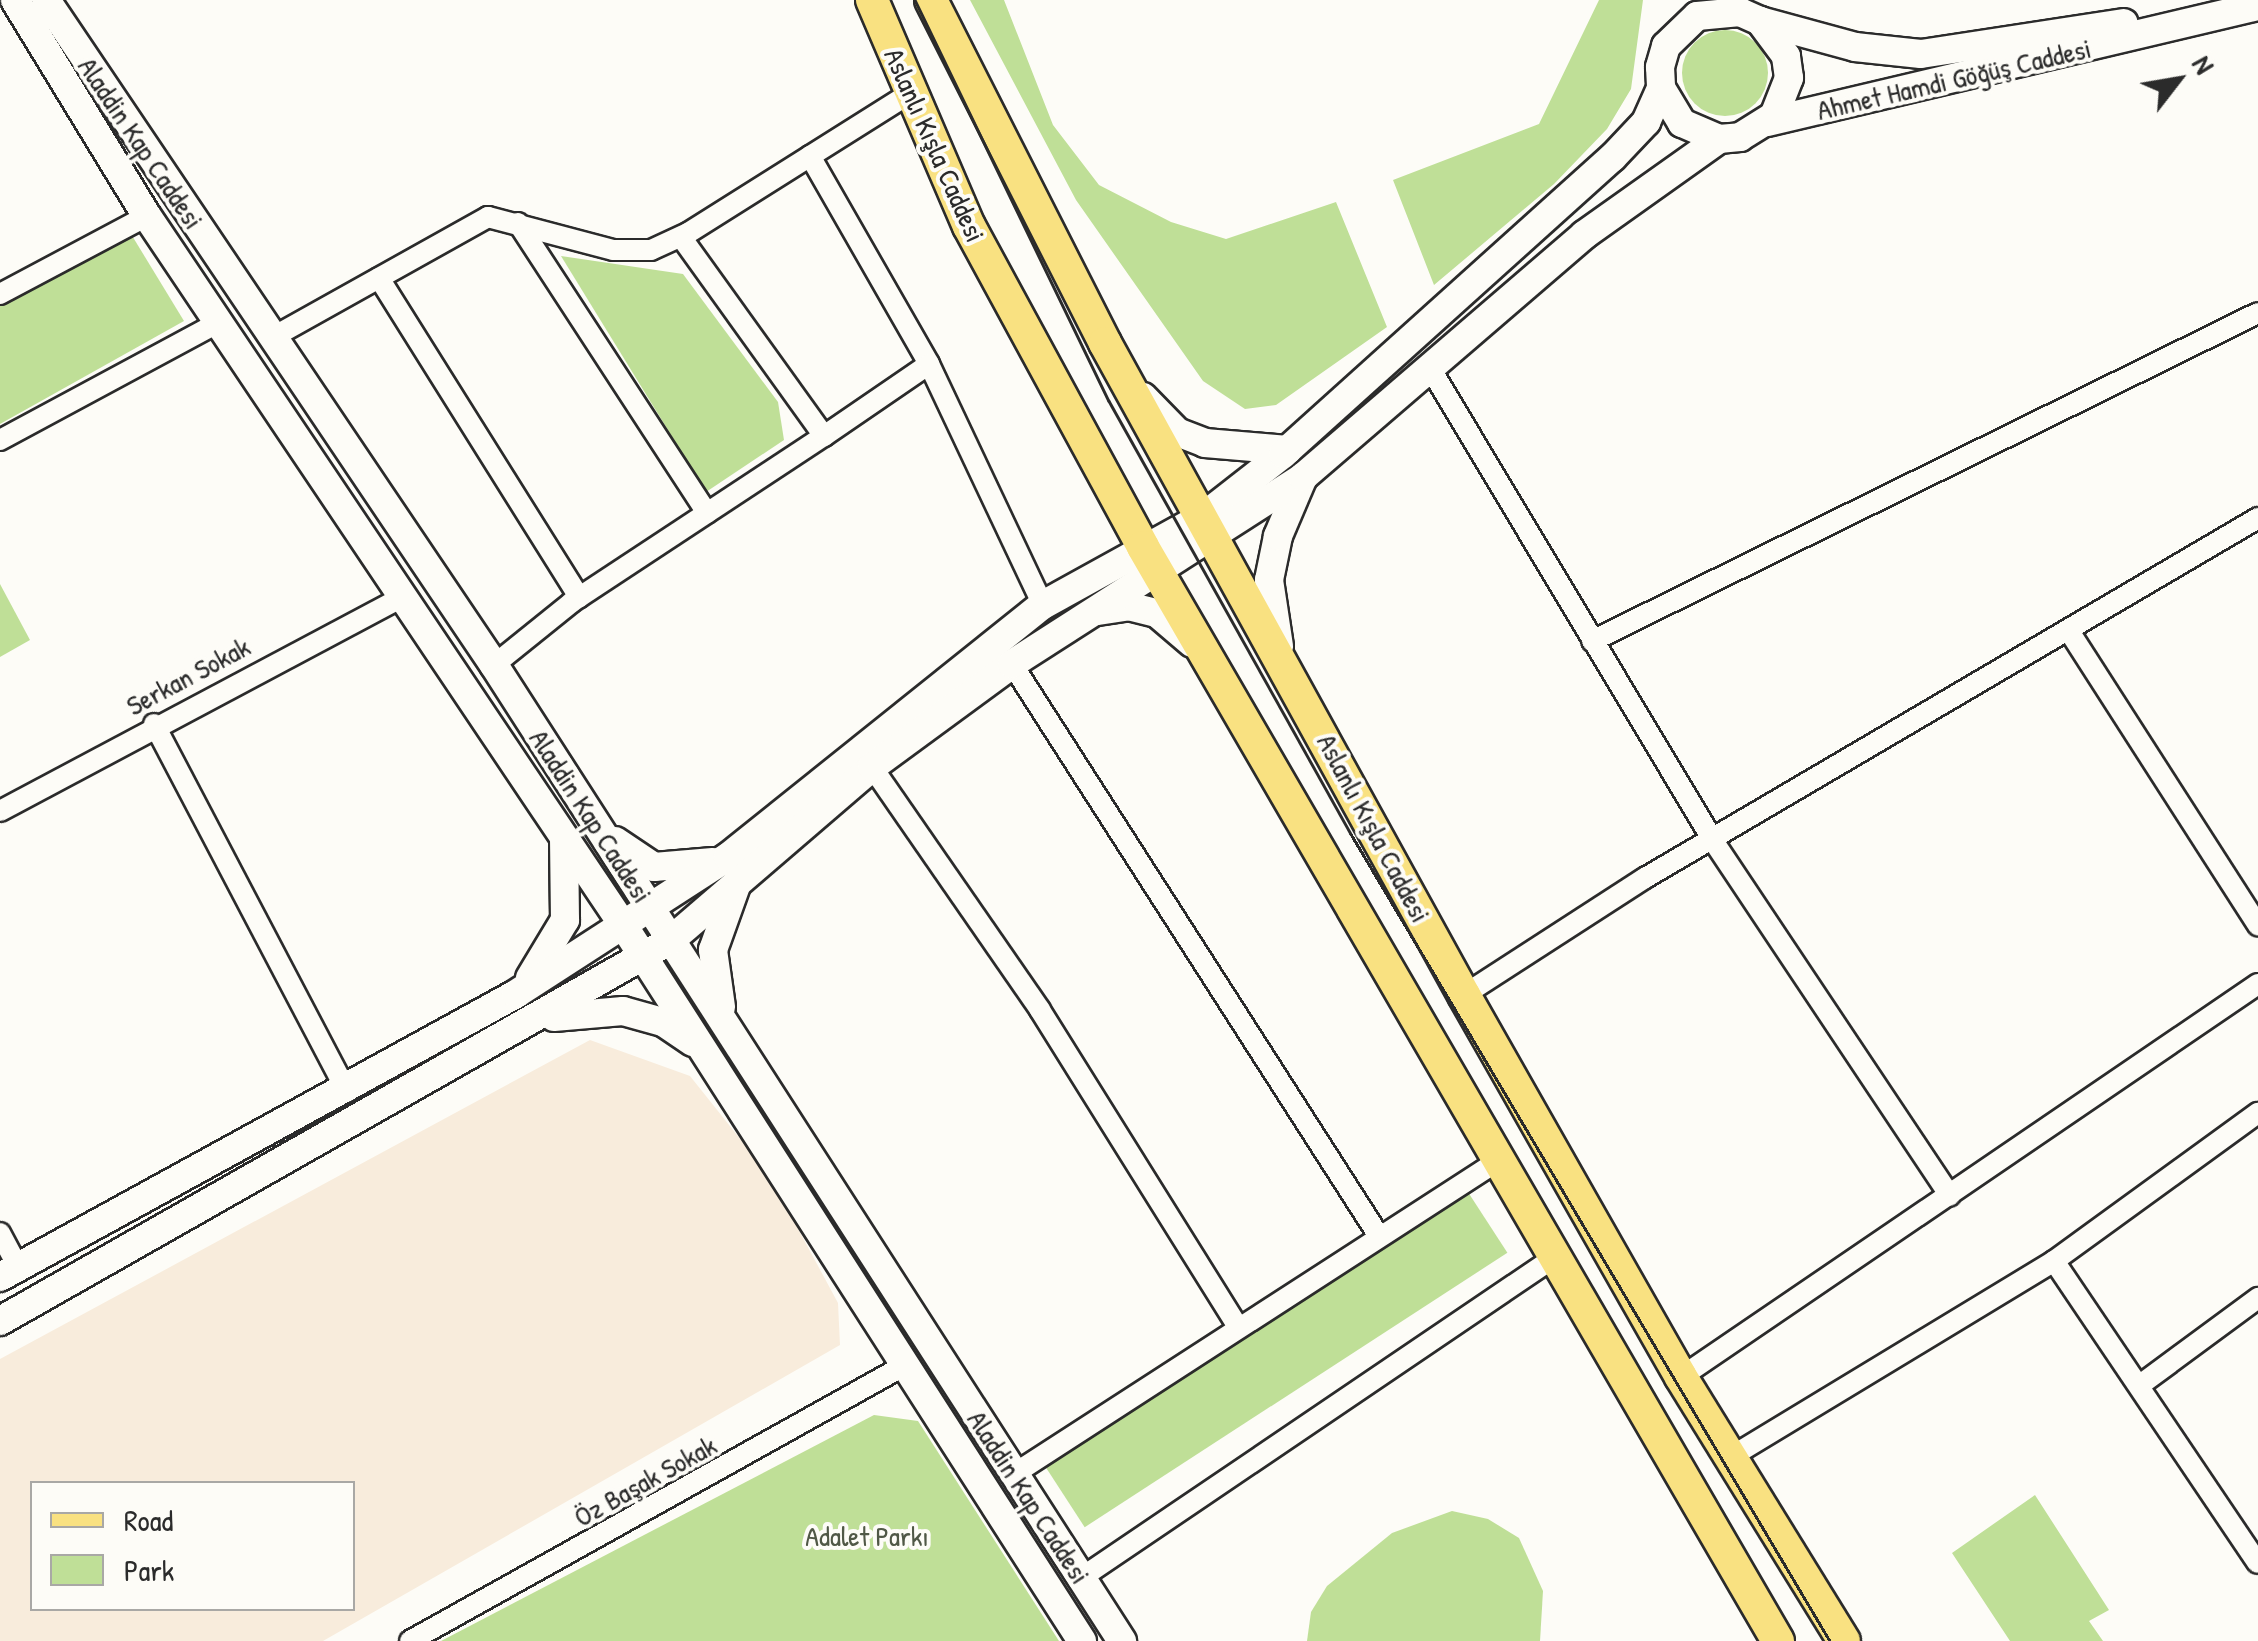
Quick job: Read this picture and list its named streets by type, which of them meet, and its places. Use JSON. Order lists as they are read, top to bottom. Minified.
{"streets":{"main road":["Aslanlı Kışla Caddesi"],"street":["Ahmet Hamdi Göğüş Caddesi","Aladdin Kap Caddesi","Serkan Sokak","Öz Başak Sokak"]},"crossings":[["Aladdin Kap Caddesi","Serkan Sokak"],["Aladdin Kap Caddesi","Öz Başak Sokak"]],"parks":["Adalet Parkı"],"legend":["Road","Park"],"north":"top right"}
